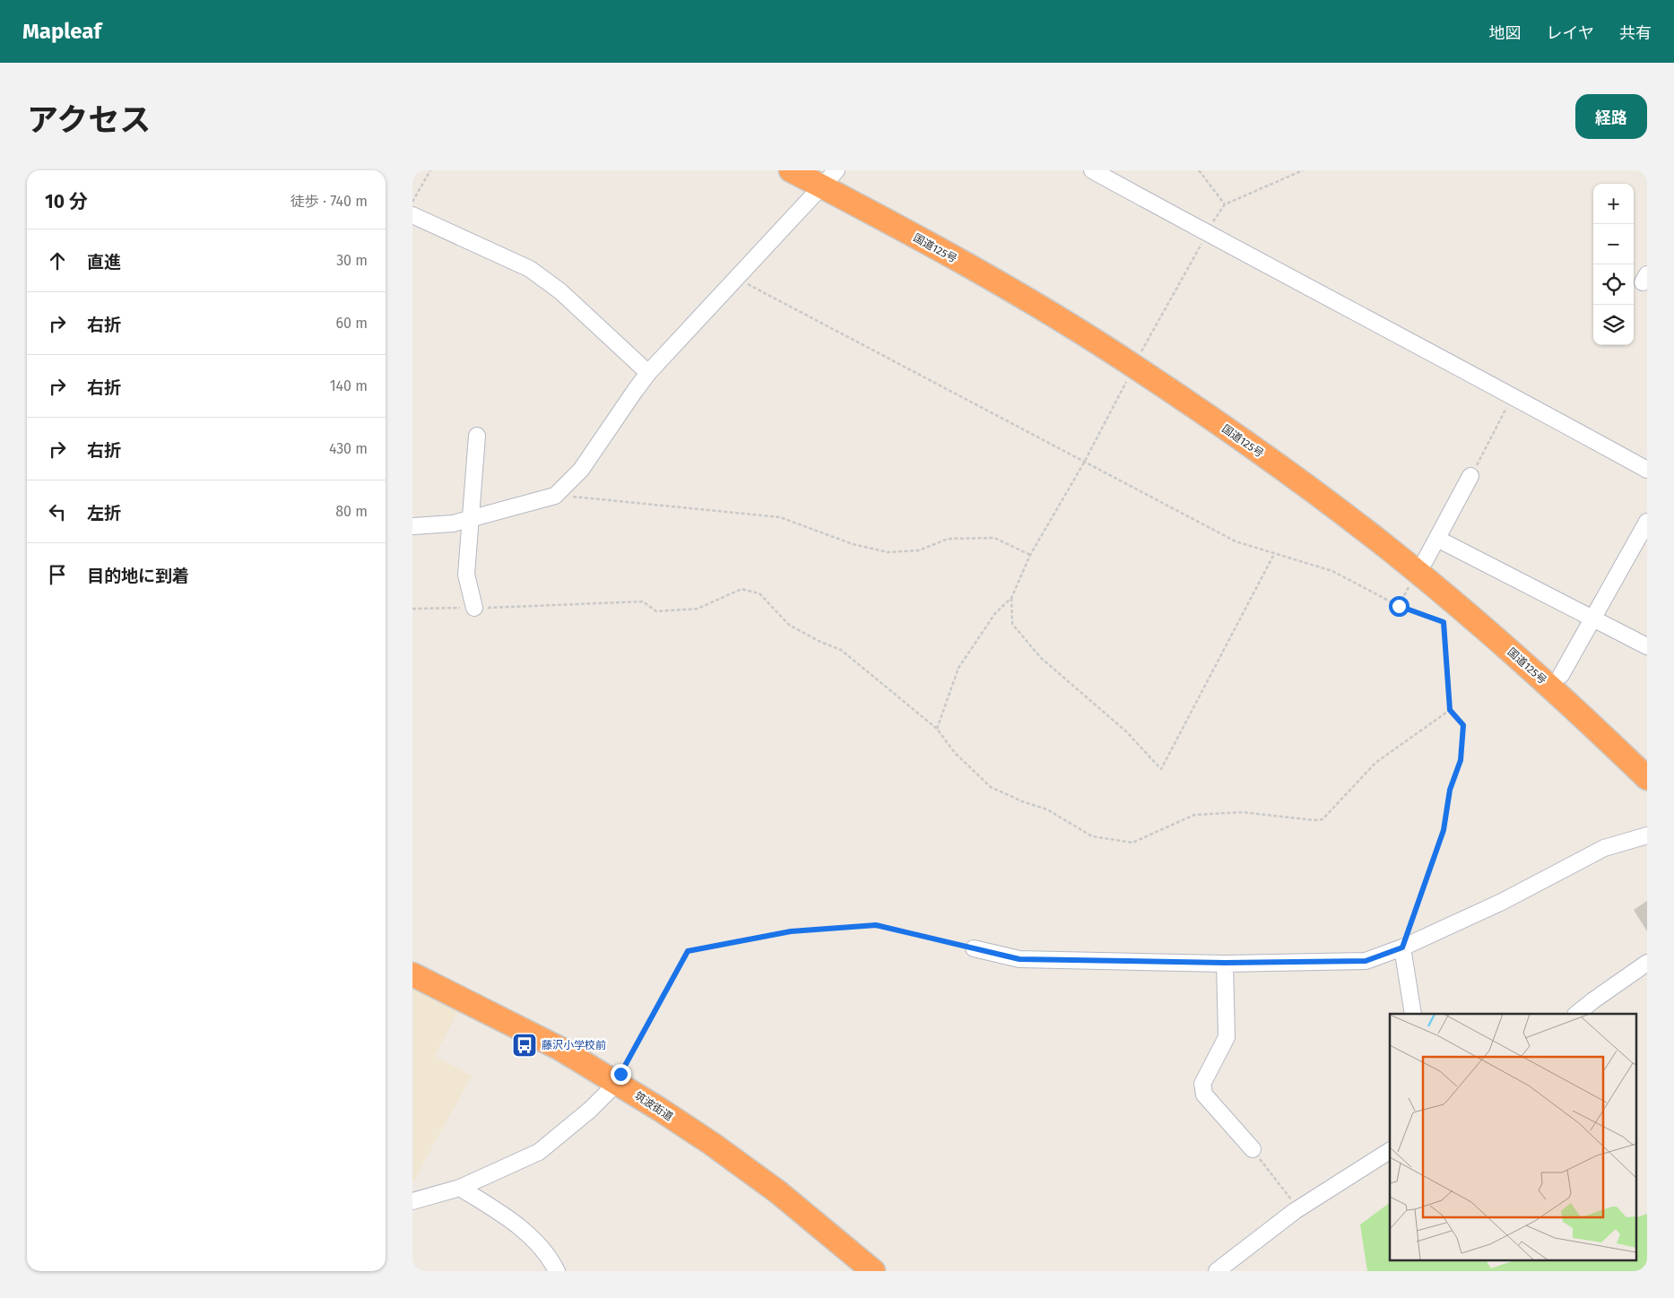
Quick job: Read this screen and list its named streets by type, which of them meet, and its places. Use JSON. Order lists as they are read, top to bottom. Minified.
{"streets":{"highway":["国道125号","筑波街道"]},"places":{"bus stop":["藤沢小学校前"]},"page":{"header":"Mapleaf","nav":["地図","レイヤ","共有"],"title":"アクセス","buttons":"経路","heading":["10 分","徒歩 · 740 m"],"map_buttons":["+","−"],"list":[["直進","30 m"],["右折","60 m"],["右折","140 m"],["右折","430 m"],["左折","80 m"],"目的地に到着"]}}
